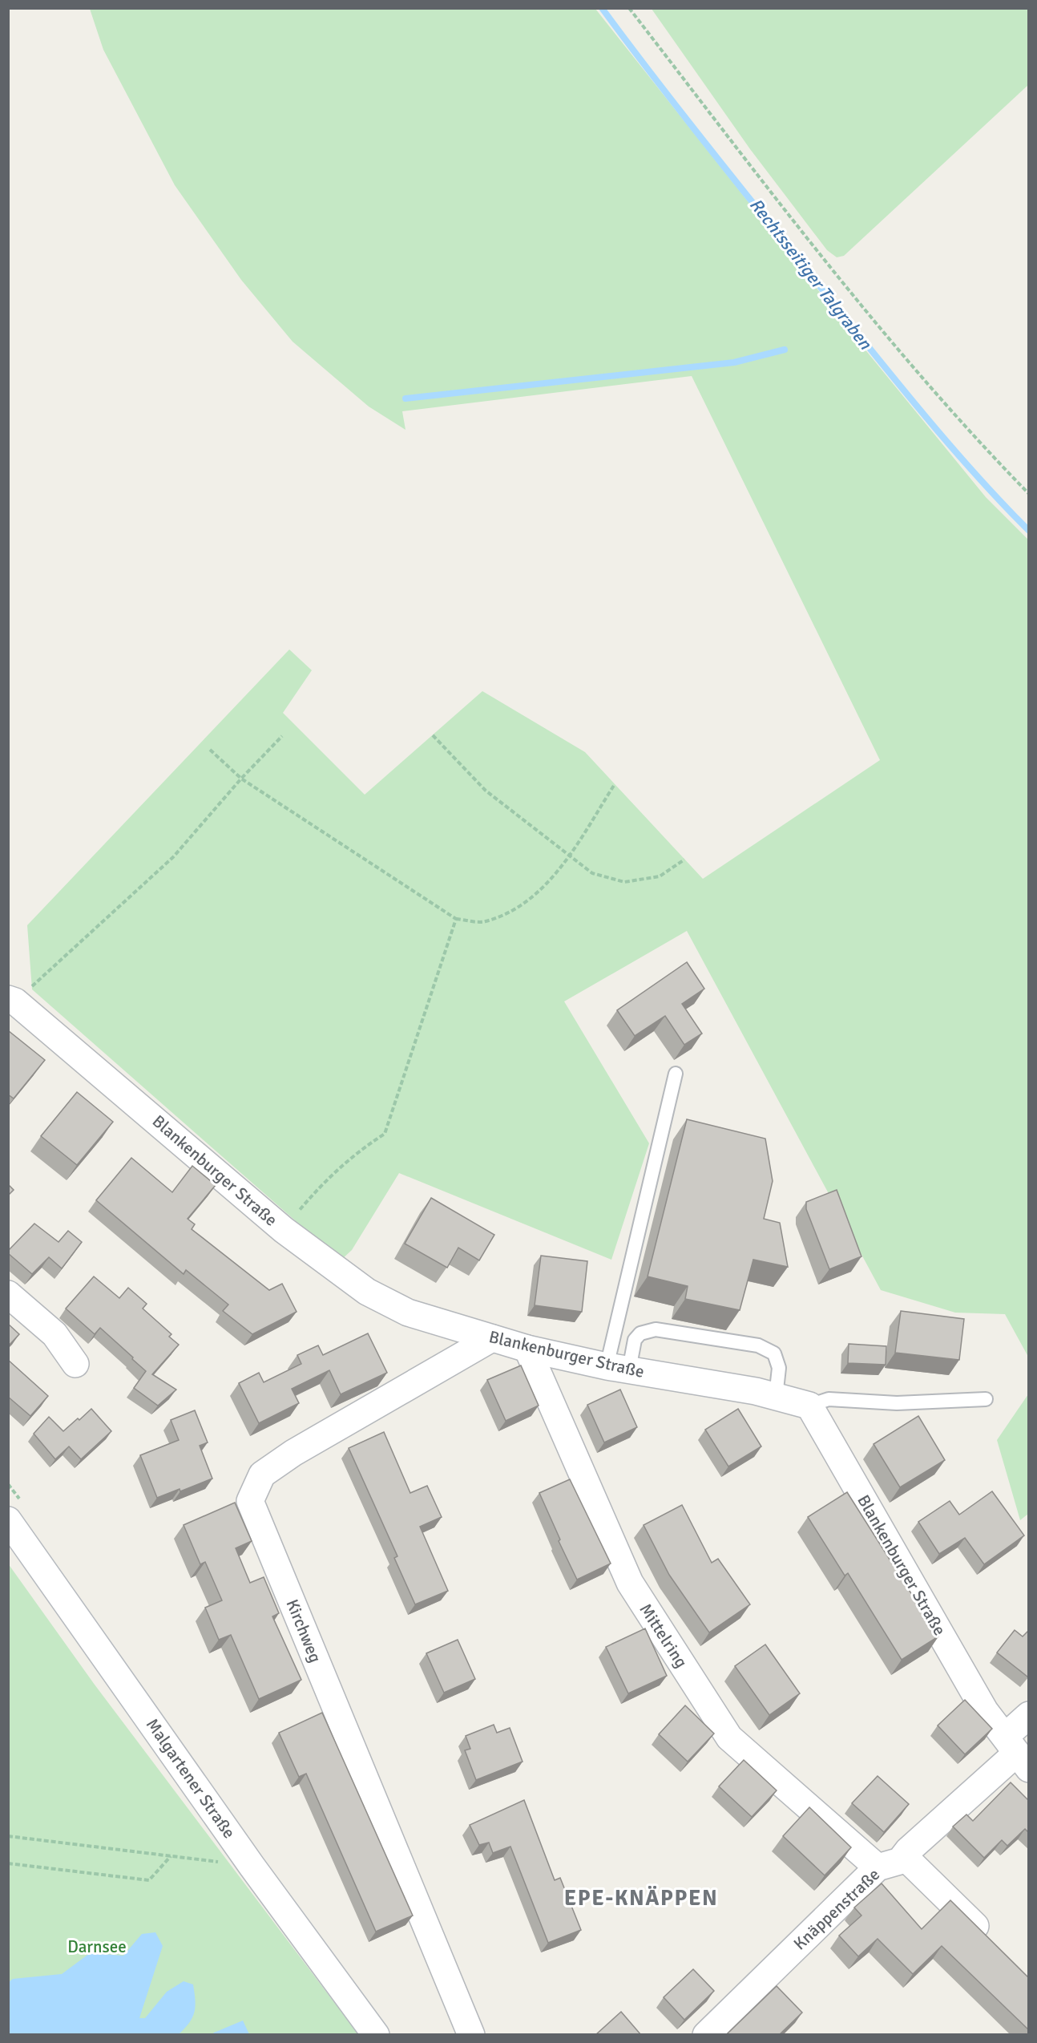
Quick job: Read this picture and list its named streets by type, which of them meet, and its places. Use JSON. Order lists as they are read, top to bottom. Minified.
{"streets":{"street":["Blankenburger Straße","Kirchweg","Mittelring","Malgartener Straße","Knäppenstraße"]},"crossings":[["Blankenburger Straße","Kirchweg"],["Blankenburger Straße","Mittelring"],["Blankenburger Straße","Knäppenstraße"],["Mittelring","Knäppenstraße"]],"districts":["EPE-KNÄPPEN"],"water":["Rechtsseitiger Talgraben"],"parks":["Darnsee"]}
